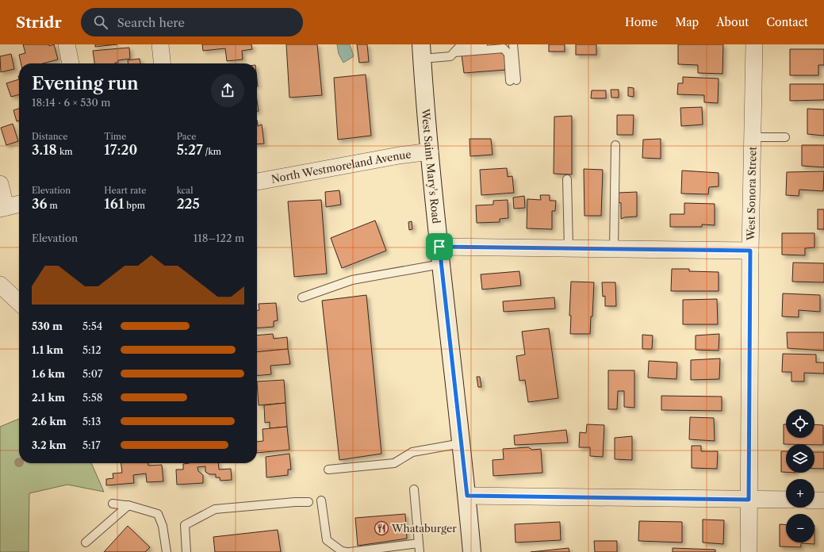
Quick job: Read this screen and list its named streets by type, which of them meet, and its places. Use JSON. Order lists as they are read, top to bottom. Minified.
{"streets":{"main road":["West Saint Mary's Road"],"street":["North Westmoreland Avenue","West Sonora Street"]},"crossings":[["West Saint Mary's Road","North Westmoreland Avenue"]],"places":{"restaurant":["Whataburger"]},"page":{"header":"Stridr","search":"Search here","nav":["Home","Map","About","Contact"],"heading":["Evening run","18:14 · 6 × 530 m"],"stats":[["Distance","3.18 km"],["Time","17:20"],["Pace","5:27 /km"],["Elevation","36 m"],["Heart rate","161 bpm"],["kcal","225"]],"chart":["Elevation","118–122 m"],"list":[{"name":"530 m","note":"5:54"},{"name":"1.1 km","note":"5:12"},{"name":"1.6 km","note":"5:07"},{"name":"2.1 km","note":"5:58"},{"name":"2.6 km","note":"5:13"},{"name":"3.2 km","note":"5:17"}],"map_buttons":["+","−"]}}
